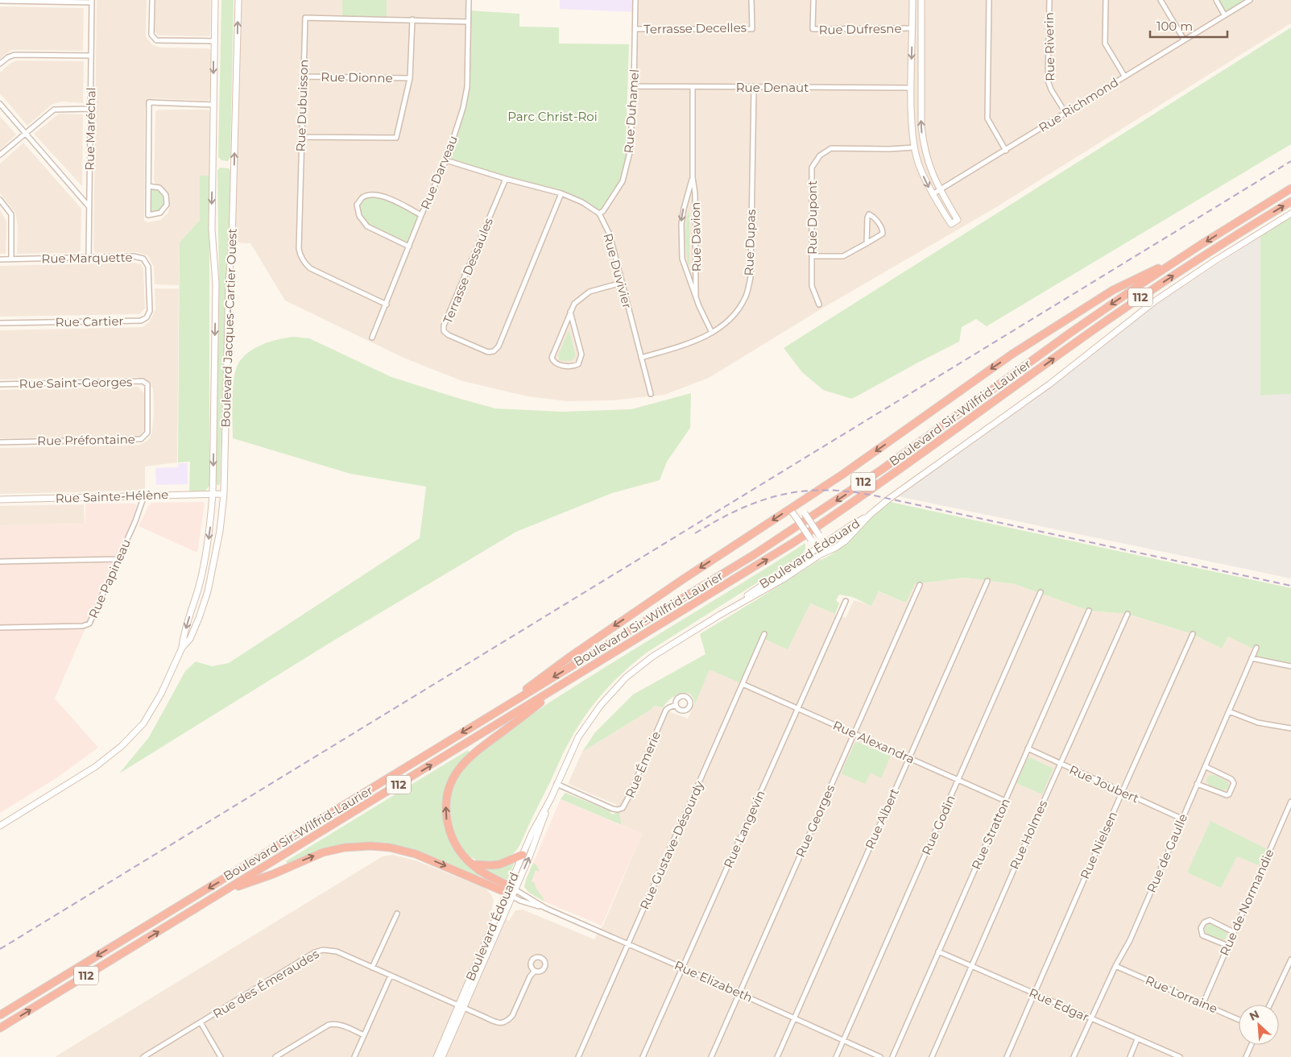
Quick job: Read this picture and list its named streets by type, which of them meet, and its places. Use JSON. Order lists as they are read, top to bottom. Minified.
{"streets":{"highway":["112","Boulevard Sir-Wilfrid-Laurier"],"street":["Terrasse Decelles","Rue Dufresne","Rue Riverin","Rue Dionne","Rue Denaut","Rue Richmond","Rue Dubuisson","Rue Duhamel","Rue Maréchal","Rue Darveau","Rue Dupont","Rue Davion","Rue Dupas","Rue Marquette","Terrasse Dessaules","Rue Duvivier","Rue Cartier","Boulevard Jacques-Cartier Ouest","Rue Saint-Georges","Rue Préfontaine","Rue Sainte-Hélène","Boulevard Édouard","Rue Papineau","Rue Alexandra","Rue Émerie","Rue Joubert","Rue Albert","Rue Georges","Rue Godin","Rue Langevin","Rue Stratton","Rue Holmes","Rue Gustave-Désourdy","Rue Nielsen","Rue de Gaulle","Rue de Normandie","Rue Elizabeth","Rue des Émeraudes","Rue Lorraine","Rue Edgar"]},"crossings":[["Terrasse Decelles","Rue Duhamel"],["Rue Riverin","Rue Richmond"],["Rue Dionne","Rue Dubuisson"],["Rue Denaut","Rue Duhamel"],["Rue Denaut","Rue Davion"],["Rue Denaut","Rue Dupas"],["Rue Dubuisson","Rue Darveau"],["Rue Duhamel","Rue Duvivier"],["Rue Maréchal","Rue Marquette"],["Rue Davion","Rue Dupas"],["Rue Dupas","Rue Duvivier"],["Rue Marquette","Rue Cartier"],["Boulevard Jacques-Cartier Ouest","Rue Sainte-Hélène"],["Rue Saint-Georges","Rue Préfontaine"],["Rue Sainte-Hélène","Rue Papineau"],["Boulevard Édouard","Rue Émerie"],["Boulevard Édouard","Rue Elizabeth"],["Boulevard Édouard","Rue des Émeraudes"],["Rue Alexandra","Rue Albert"],["Rue Alexandra","Rue Georges"],["Rue Alexandra","Rue Godin"],["Rue Alexandra","Rue Langevin"],["Rue Alexandra","Rue Stratton"],["Rue Alexandra","Rue Gustave-Désourdy"],["Rue Joubert","Rue Stratton"],["Rue Joubert","Rue Holmes"],["Rue Joubert","Rue Nielsen"],["Rue Joubert","Rue de Gaulle"],["Rue Albert","Rue Elizabeth"],["Rue Georges","Rue Elizabeth"],["Rue Godin","Rue Elizabeth"],["Rue Langevin","Rue Elizabeth"],["Rue Stratton","Rue Edgar"],["Rue Holmes","Rue Edgar"],["Rue Gustave-Désourdy","Rue Elizabeth"],["Rue Nielsen","Rue Edgar"],["Rue de Gaulle","Rue Lorraine"],["Rue de Gaulle","Rue Edgar"],["Rue de Normandie","Rue Lorraine"]],"parks":["Parc Christ-Roi"],"scale_bar":"100 m","north":"top left"}
